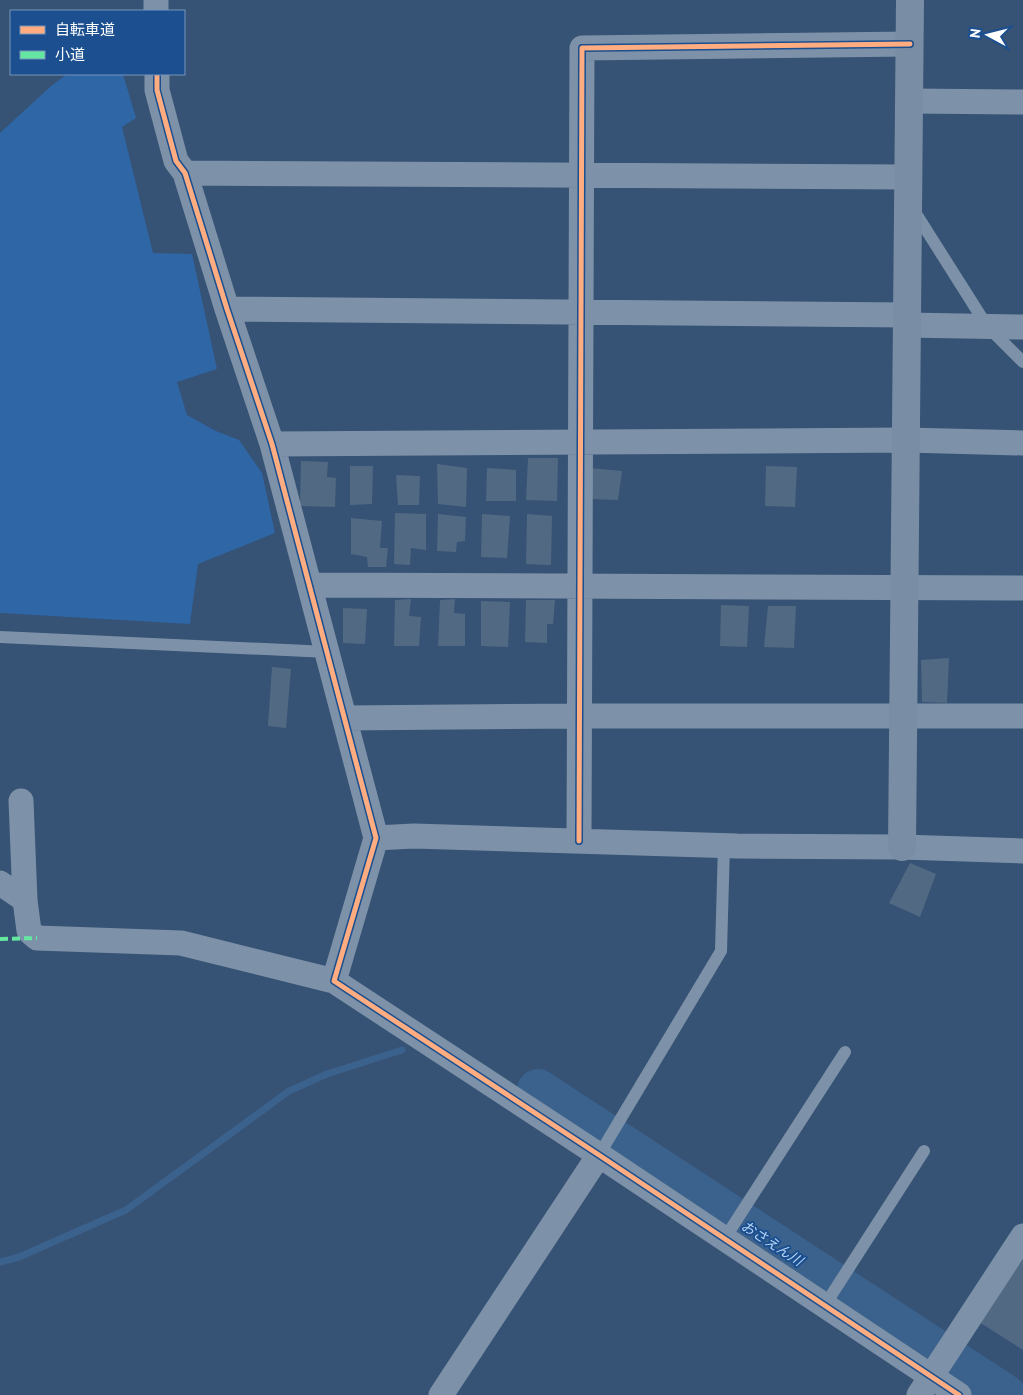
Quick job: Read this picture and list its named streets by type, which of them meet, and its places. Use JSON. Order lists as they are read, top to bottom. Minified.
{"water":["おさえん川"],"legend":["自転車道","小道"],"north":"left"}
